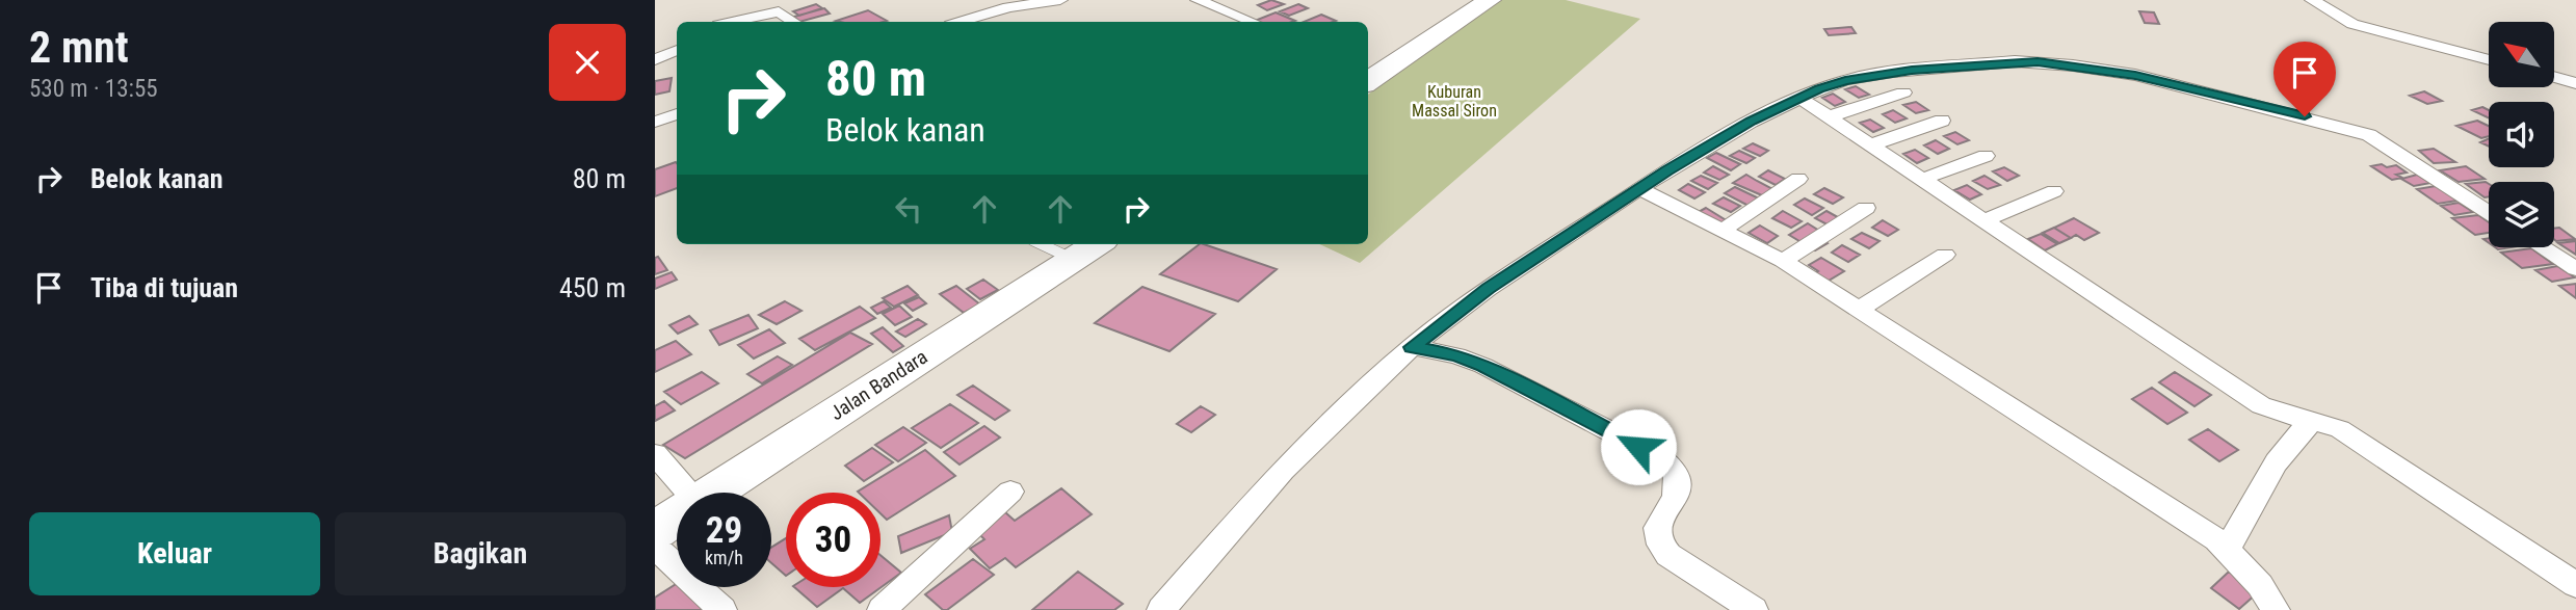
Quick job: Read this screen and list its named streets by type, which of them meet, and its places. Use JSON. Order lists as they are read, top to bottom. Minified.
{"streets":{"highway":["Jalan Bandara"]},"parks":["Kuburan Massal Siron"],"north":"top left","page":{"heading":["2 mnt","530 m · 13:55"],"turn":["80 m","Belok kanan"],"list":[{"name":"Belok kanan","value":"80 m"},{"name":"Tiba di tujuan","value":"450 m"}],"speed":"29 km/h","limit":"30","buttons":["Keluar","Bagikan"]}}
